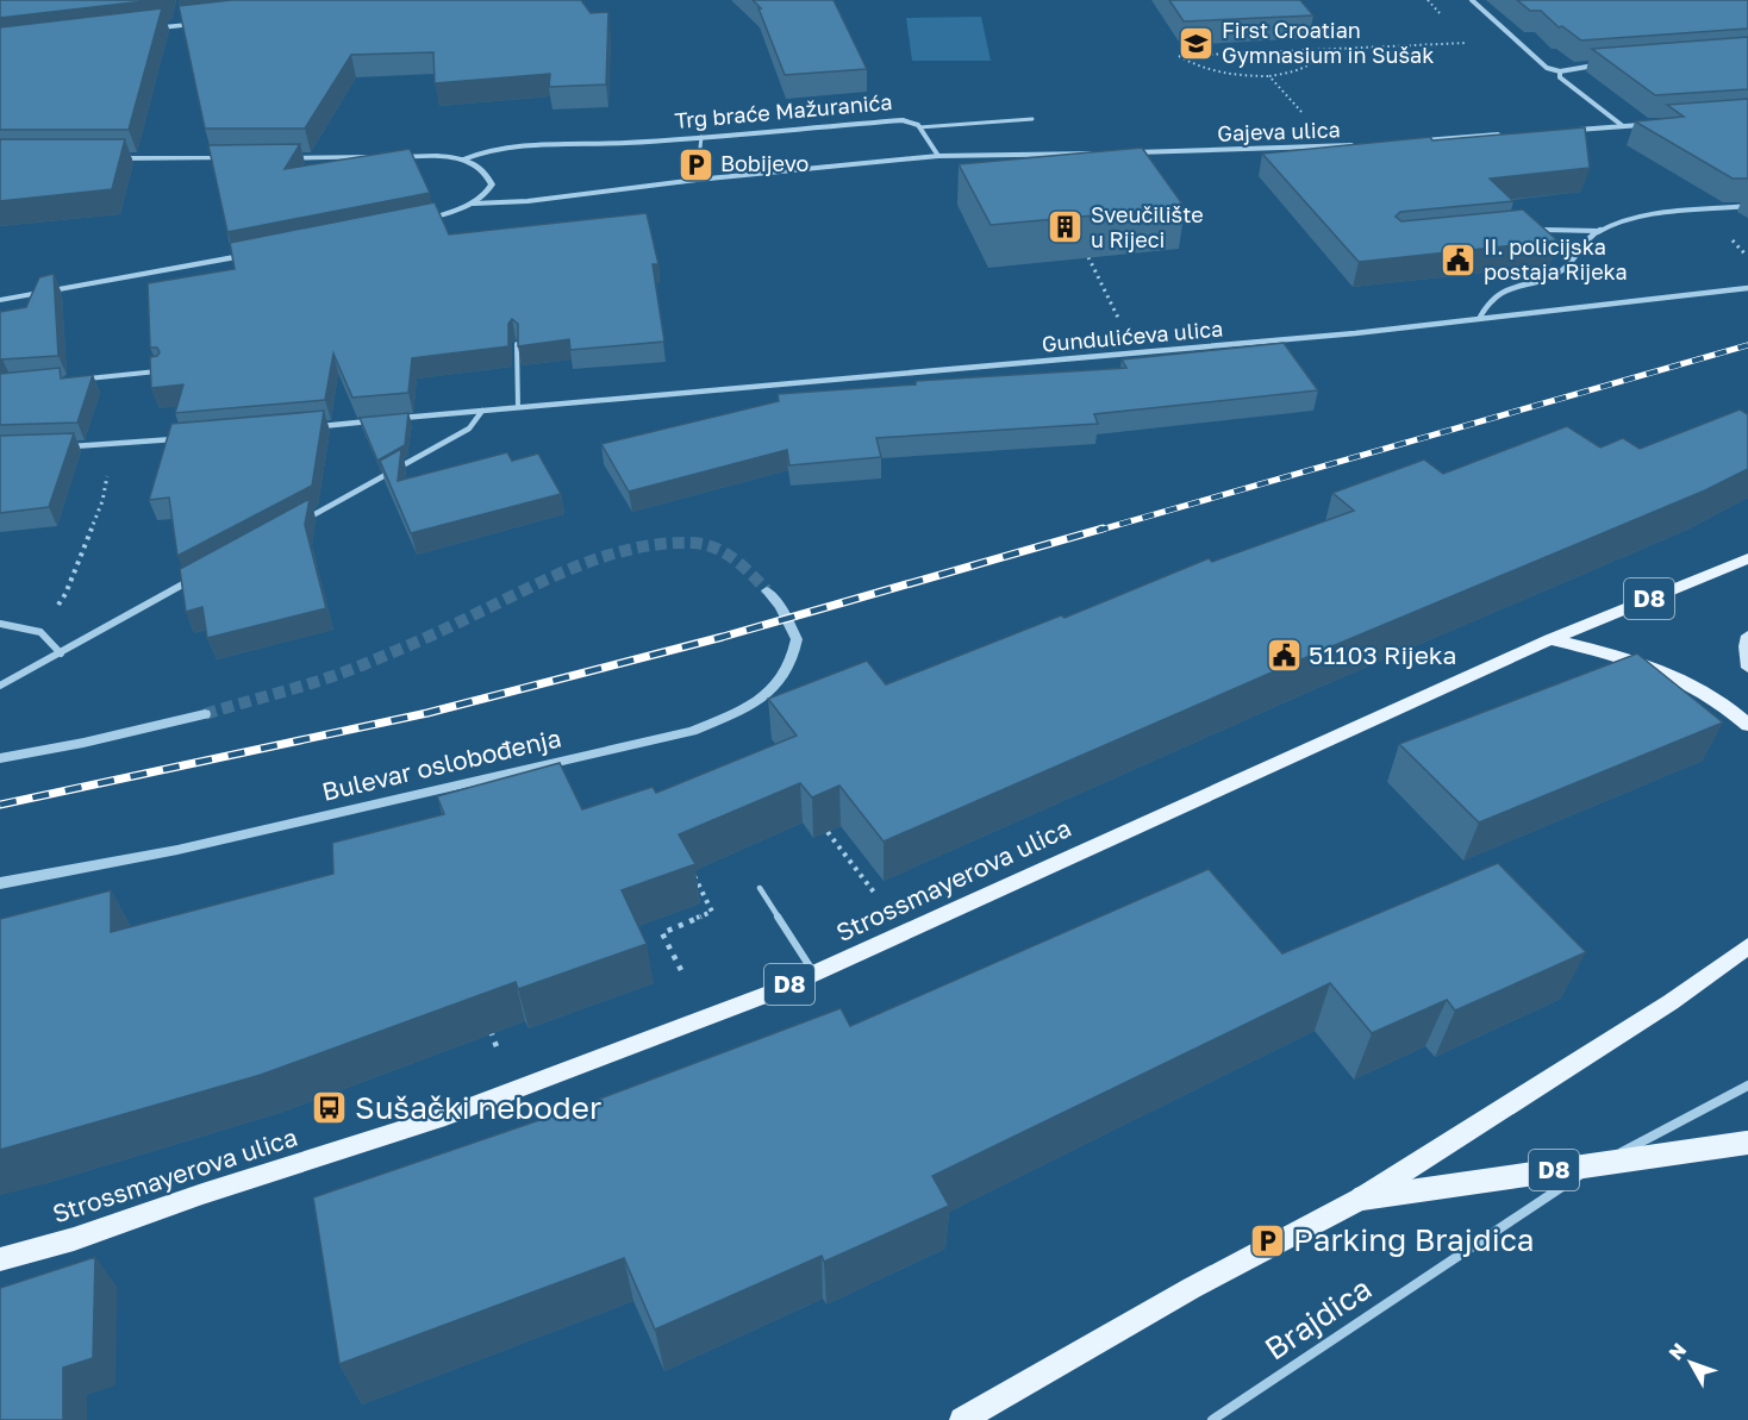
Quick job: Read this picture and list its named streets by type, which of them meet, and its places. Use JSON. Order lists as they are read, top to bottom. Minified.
{"streets":{"main road":["D8","Strossmayerova ulica"],"street":["Trg braće Mažuranića","Gajeva ulica","Gundulićeva ulica","Bulevar oslobođenja","Brajdica"]},"places":{"school or university":["First Croatian Gymnasium in Sušak"],"parking":["Bobijevo","Parking Brajdica"],"building":["Sveučilište u Rijeci"],"public building":["II. policijska postaja Rijeka","51103 Rijeka"],"bus stop":["Sušački neboder"]},"north":"top left"}
